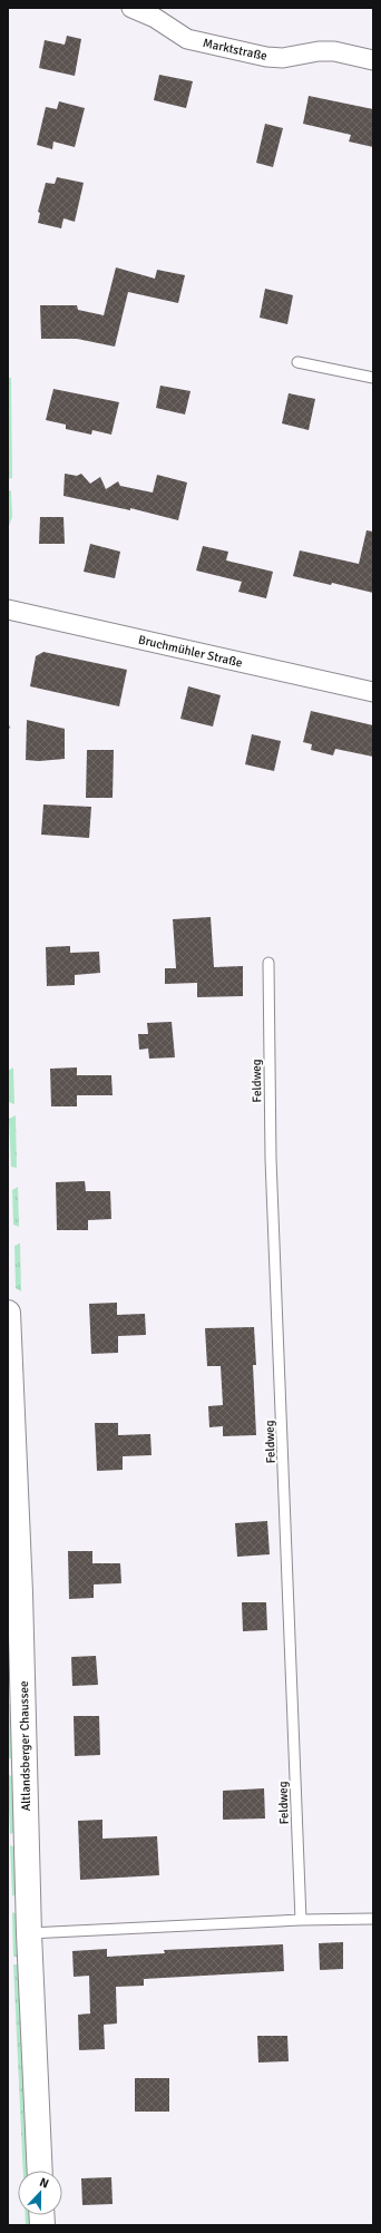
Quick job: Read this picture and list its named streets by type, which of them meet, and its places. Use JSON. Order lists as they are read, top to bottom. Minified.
{"streets":{"main road":["Altlandsberger Chaussee"],"street":["Marktstraße","Bruchmühler Straße"],"lane":["Feldweg"]},"north":"top"}
